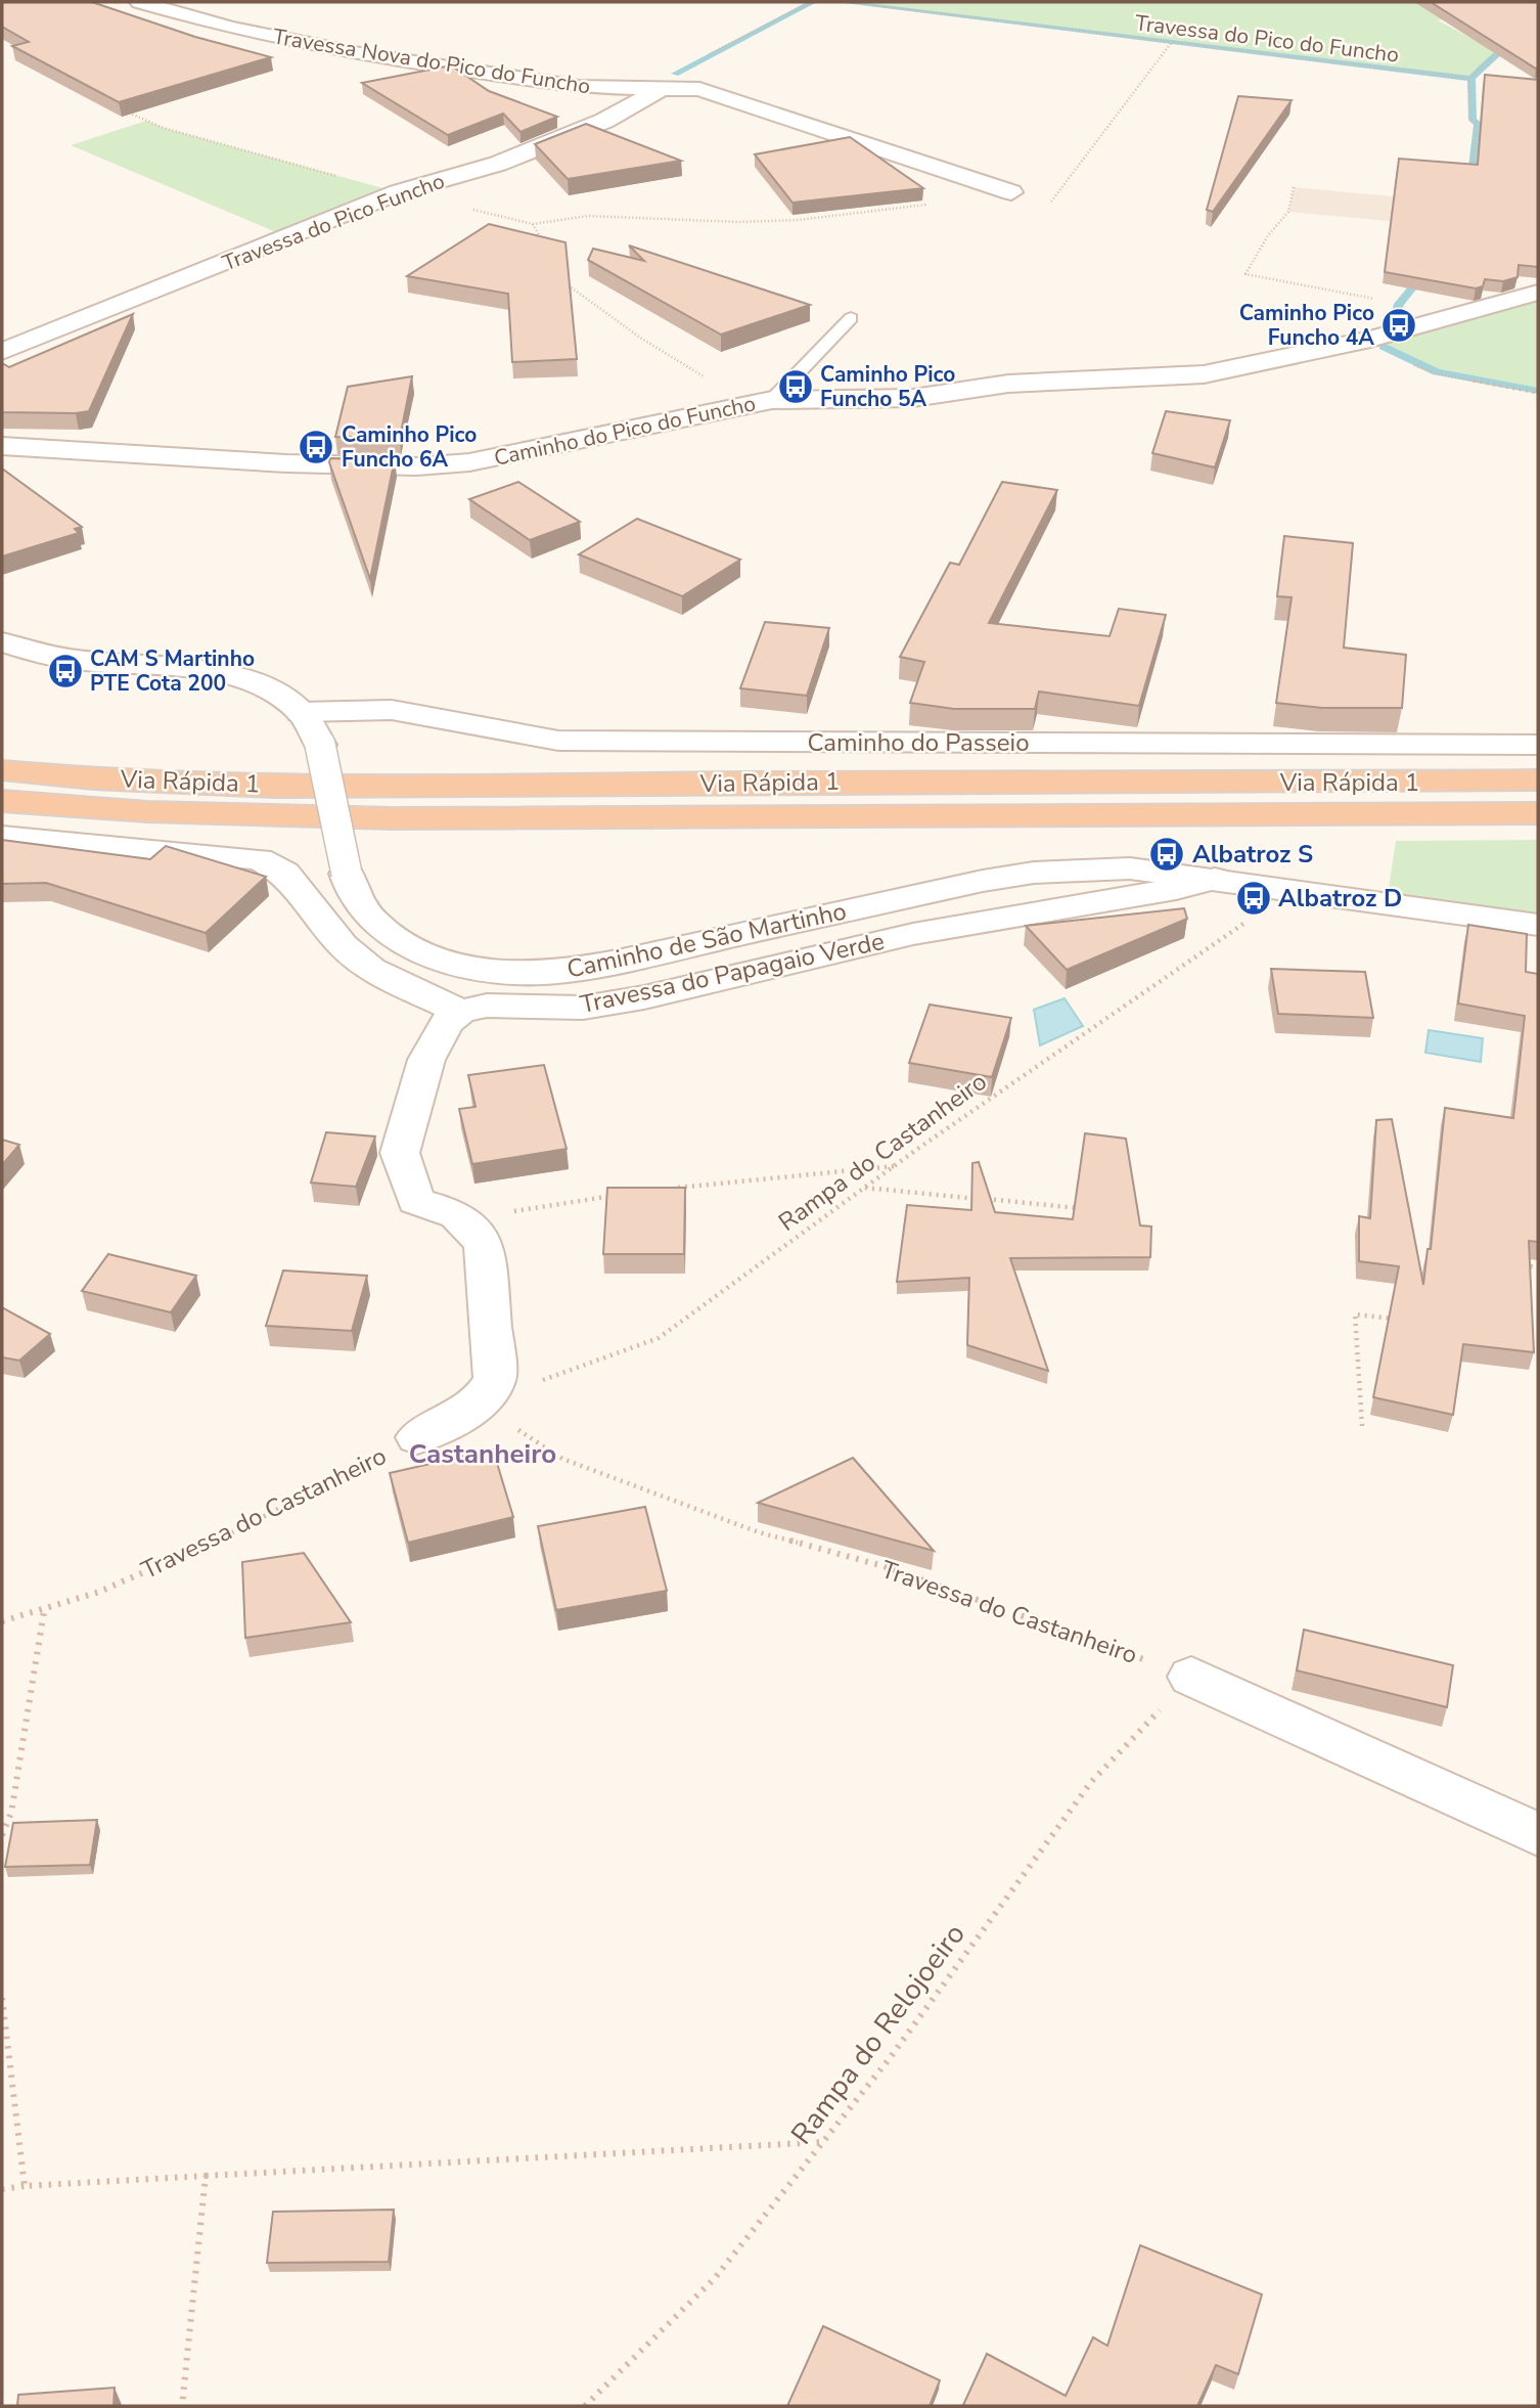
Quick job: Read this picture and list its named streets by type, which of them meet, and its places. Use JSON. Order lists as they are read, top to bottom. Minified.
{"streets":{"highway":["Via Rápida 1"],"street":["Travessa Nova do Pico do Funcho","Travessa do Pico Funcho","Caminho do Pico do Funcho","Caminho do Passeio","Caminho de São Martinho","Travessa do Papagaio Verde","Travessa do Castanheiro"],"path":["Travessa do Pico do Funcho","Rampa do Castanheiro","Rampa do Relojoeiro"]},"crossings":[["Travessa Nova do Pico do Funcho","Travessa do Pico Funcho"],["Caminho do Passeio","Caminho de São Martinho"],["Caminho de São Martinho","Travessa do Papagaio Verde"],["Caminho de São Martinho","Rampa do Castanheiro"],["Rampa do Castanheiro","Travessa do Castanheiro"],["Travessa do Castanheiro","Rampa do Relojoeiro"]],"districts":["Castanheiro"],"places":{"bus stop":["Caminho Pico Funcho 4A","Caminho Pico Funcho 5A","Caminho Pico Funcho 6A","CAM S Martinho PTE Cota 200","Albatroz S","Albatroz D"]}}
